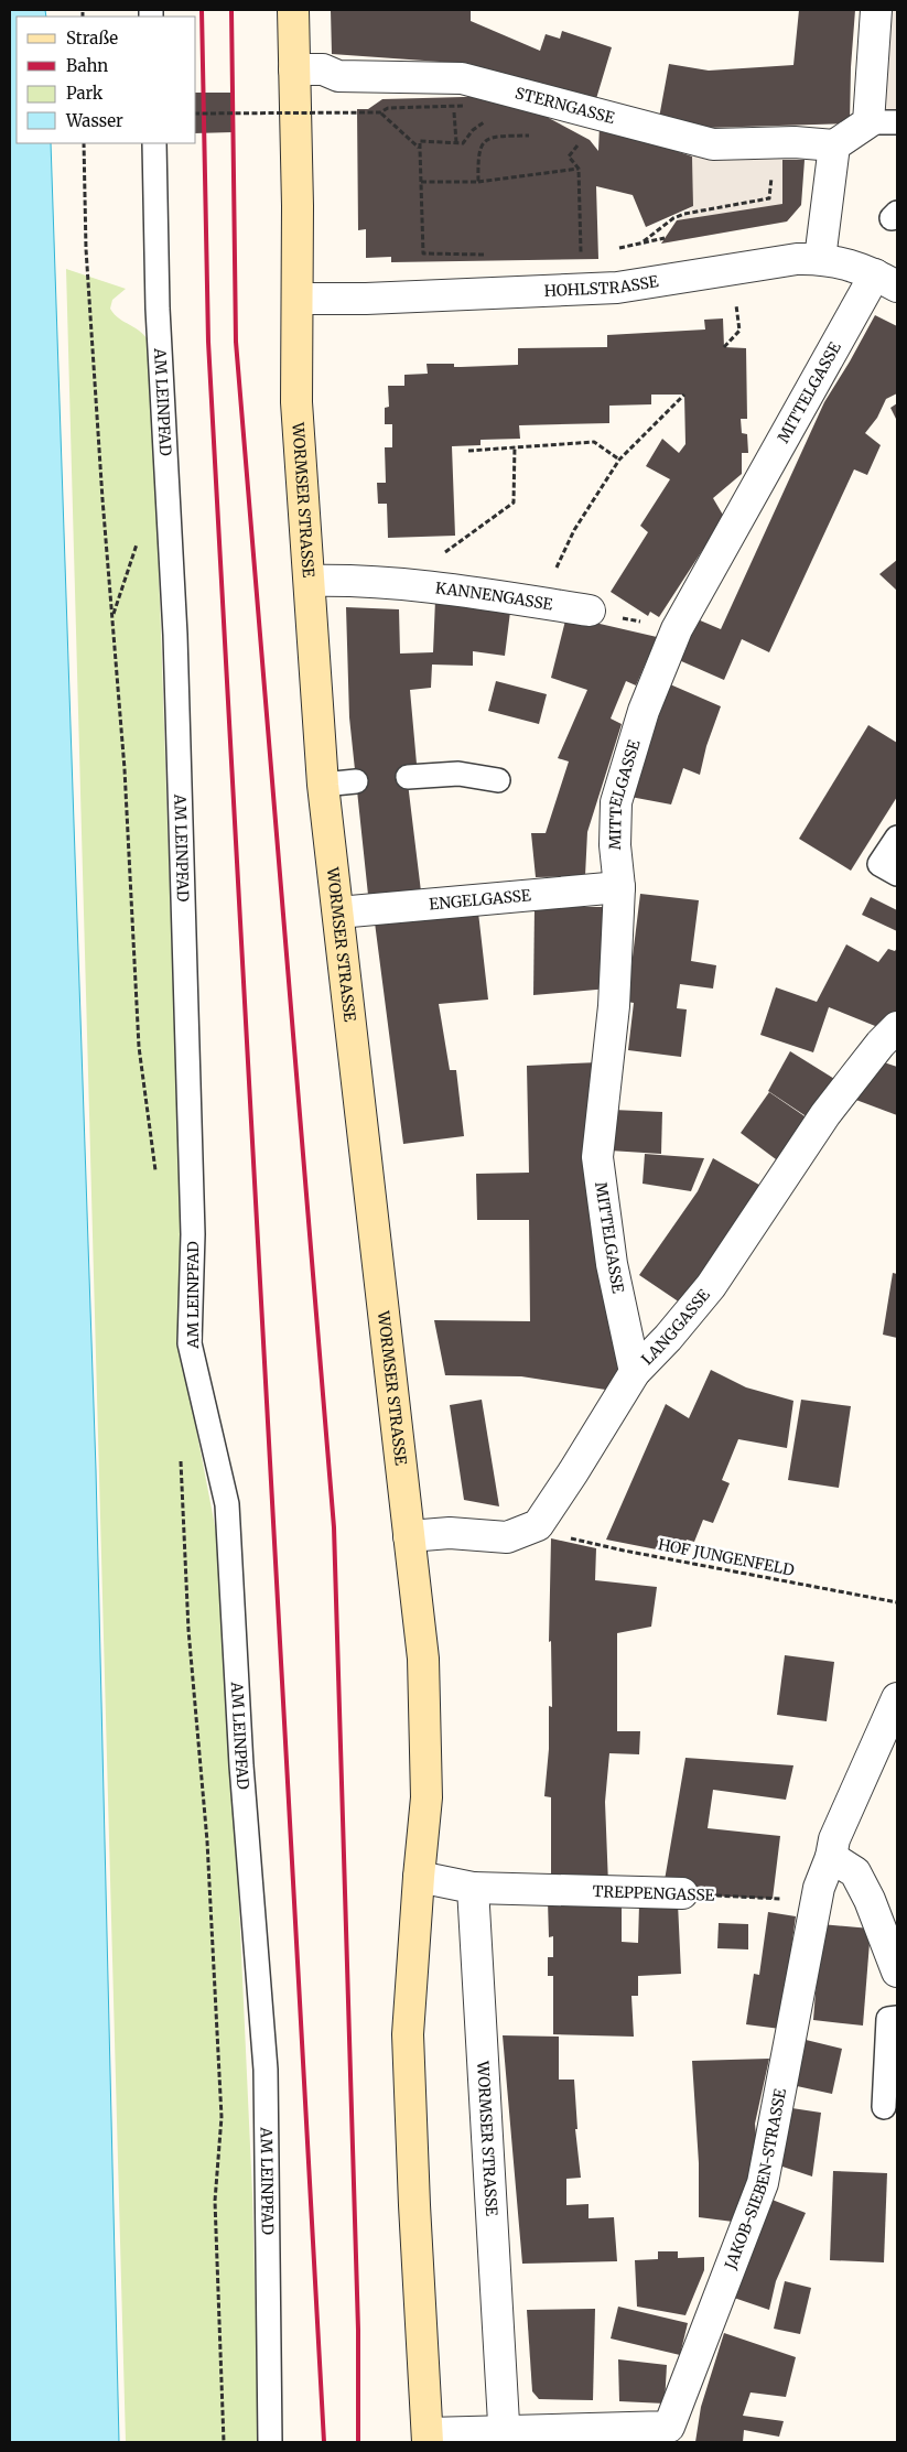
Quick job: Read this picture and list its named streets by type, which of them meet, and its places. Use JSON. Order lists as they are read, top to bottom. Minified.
{"streets":{"main road":["WORMSER STRASSE"],"street":["STERNGASSE","HOHLSTRASSE","MITTELGASSE","KANNENGASSE","ENGELGASSE","LANGGASSE","TREPPENGASSE","JAKOB-SIEBEN-STRASSE"],"lane":["AM LEINPFAD"],"path":["HOF JUNGENFELD"]},"crossings":[["STERNGASSE","WORMSER STRASSE"],["HOHLSTRASSE","MITTELGASSE"],["HOHLSTRASSE","WORMSER STRASSE"],["MITTELGASSE","ENGELGASSE"],["MITTELGASSE","LANGGASSE"],["WORMSER STRASSE","KANNENGASSE"],["WORMSER STRASSE","ENGELGASSE"],["WORMSER STRASSE","LANGGASSE"],["WORMSER STRASSE","TREPPENGASSE"],["WORMSER STRASSE","JAKOB-SIEBEN-STRASSE"],["TREPPENGASSE","JAKOB-SIEBEN-STRASSE"]],"legend":["Straße","Bahn","Park","Wasser"]}
